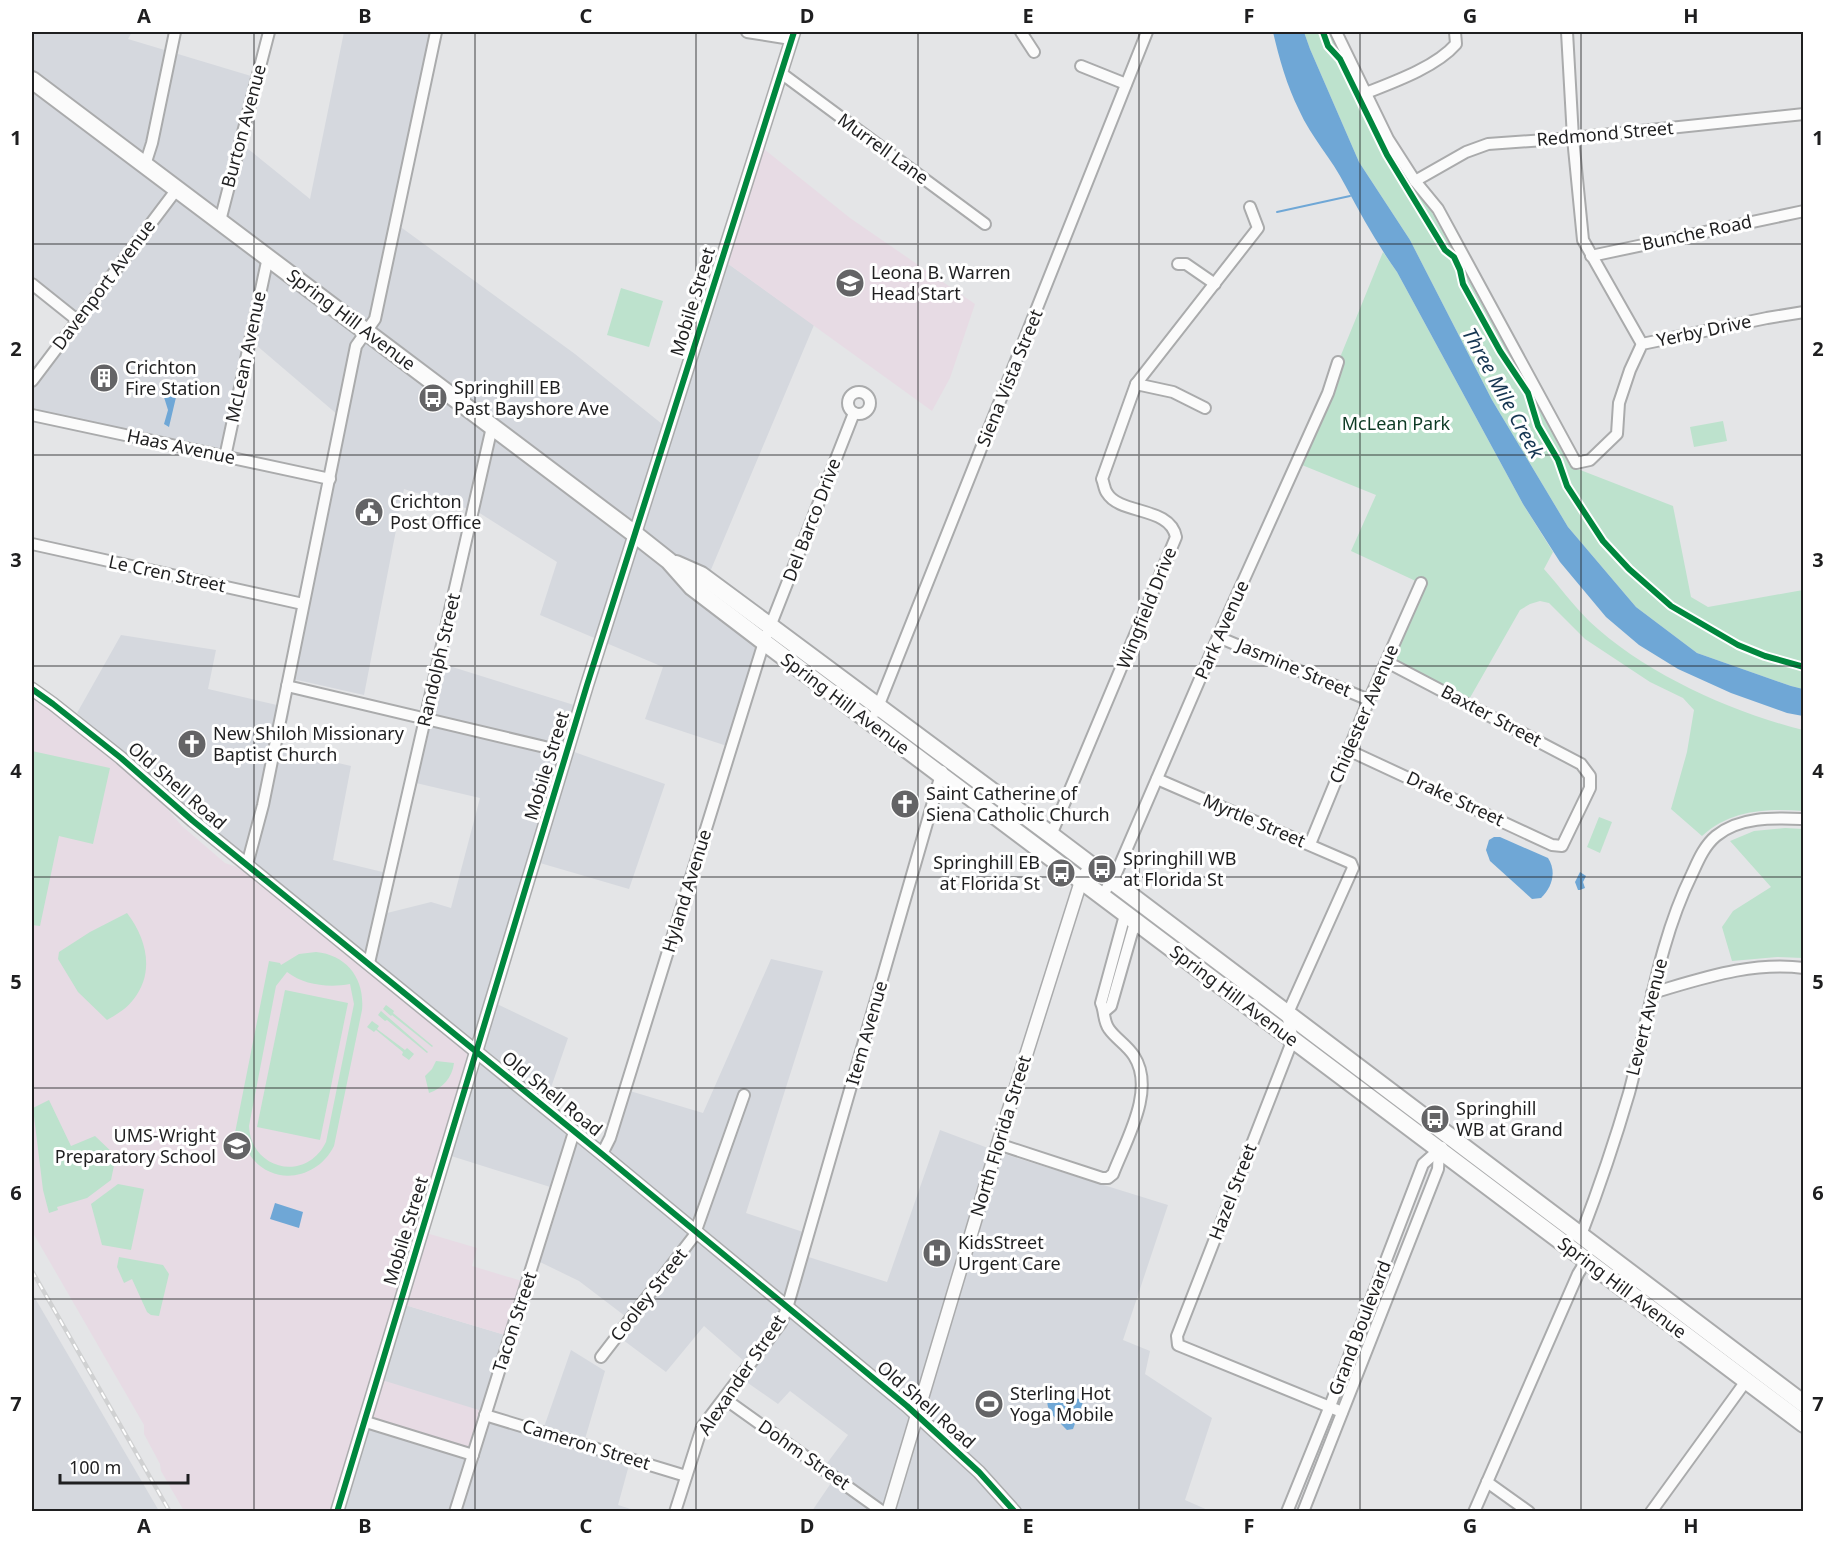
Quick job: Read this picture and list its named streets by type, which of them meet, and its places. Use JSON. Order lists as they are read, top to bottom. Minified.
{"streets":{"main road":["Spring Hill Avenue"],"street":["Burton Avenue","Redmond Street","Murrell Lane","Bunche Road","Davenport Avenue","Mobile Street","Yerby Drive","McLean Avenue","Siena Vista Street","Haas Avenue","Del Barco Drive","Le Cren Street","Wingfield Drive","Park Avenue","Randolph Street","Jasmine Street","Chidester Avenue","Baxter Street","Old Shell Road","Drake Street","Myrtle Street","Hyland Avenue","Levert Avenue","Item Avenue","North Florida Street","Hazel Street","Cooley Street","Tacon Street","Grand Boulevard","Alexander Street","Cameron Street","Dohm Street"]},"crossings":[["Burton Avenue","Spring Hill Avenue"],["Redmond Street","Yerby Drive"],["Murrell Lane","Mobile Street"],["Davenport Avenue","Spring Hill Avenue"],["Mobile Street","Spring Hill Avenue"],["Mobile Street","Old Shell Road"],["Spring Hill Avenue","McLean Avenue"],["Spring Hill Avenue","Siena Vista Street"],["Spring Hill Avenue","Del Barco Drive"],["Spring Hill Avenue","Wingfield Drive"],["Spring Hill Avenue","Park Avenue"],["Spring Hill Avenue","Randolph Street"],["Spring Hill Avenue","Myrtle Street"],["Spring Hill Avenue","Hyland Avenue"],["Spring Hill Avenue","Levert Avenue"],["Spring Hill Avenue","Item Avenue"],["Spring Hill Avenue","North Florida Street"],["Spring Hill Avenue","Hazel Street"],["Spring Hill Avenue","Grand Boulevard"],["McLean Avenue","Haas Avenue"],["Del Barco Drive","Hyland Avenue"],["Park Avenue","Jasmine Street"],["Park Avenue","Myrtle Street"],["Randolph Street","Old Shell Road"],["Jasmine Street","Chidester Avenue"],["Chidester Avenue","Baxter Street"],["Chidester Avenue","Drake Street"],["Chidester Avenue","Myrtle Street"],["Baxter Street","Drake Street"],["Old Shell Road","Hyland Avenue"],["Old Shell Road","Item Avenue"],["Old Shell Road","North Florida Street"],["Old Shell Road","Cooley Street"],["Old Shell Road","Tacon Street"],["Old Shell Road","Alexander Street"],["Item Avenue","Alexander Street"],["Hazel Street","Grand Boulevard"],["Tacon Street","Cameron Street"],["Alexander Street","Cameron Street"],["Alexander Street","Dohm Street"]],"water":["Three Mile Creek"],"parks":["McLean Park"],"places":{"school or university":["Leona B. Warren Head Start","UMS-Wright Preparatory School"],"building":["Crichton Fire Station"],"bus stop":["Springhill EB Past Bayshore Ave","Springhill WB at Florida St","Springhill EB at Florida St","Springhill WB at Grand"],"public building":["Crichton Post Office"],"church":["New Shiloh Missionary Baptist Church","Saint Catherine of Siena Catholic Church"],"hospital":["KidsStreet Urgent Care"],"sports":["Sterling Hot Yoga Mobile"]},"scale_bar":"100 m","grid":{"columns":["A","B","C","D","E","F","G","H"],"rows":["1","2","3","4","5","6","7"]}}
